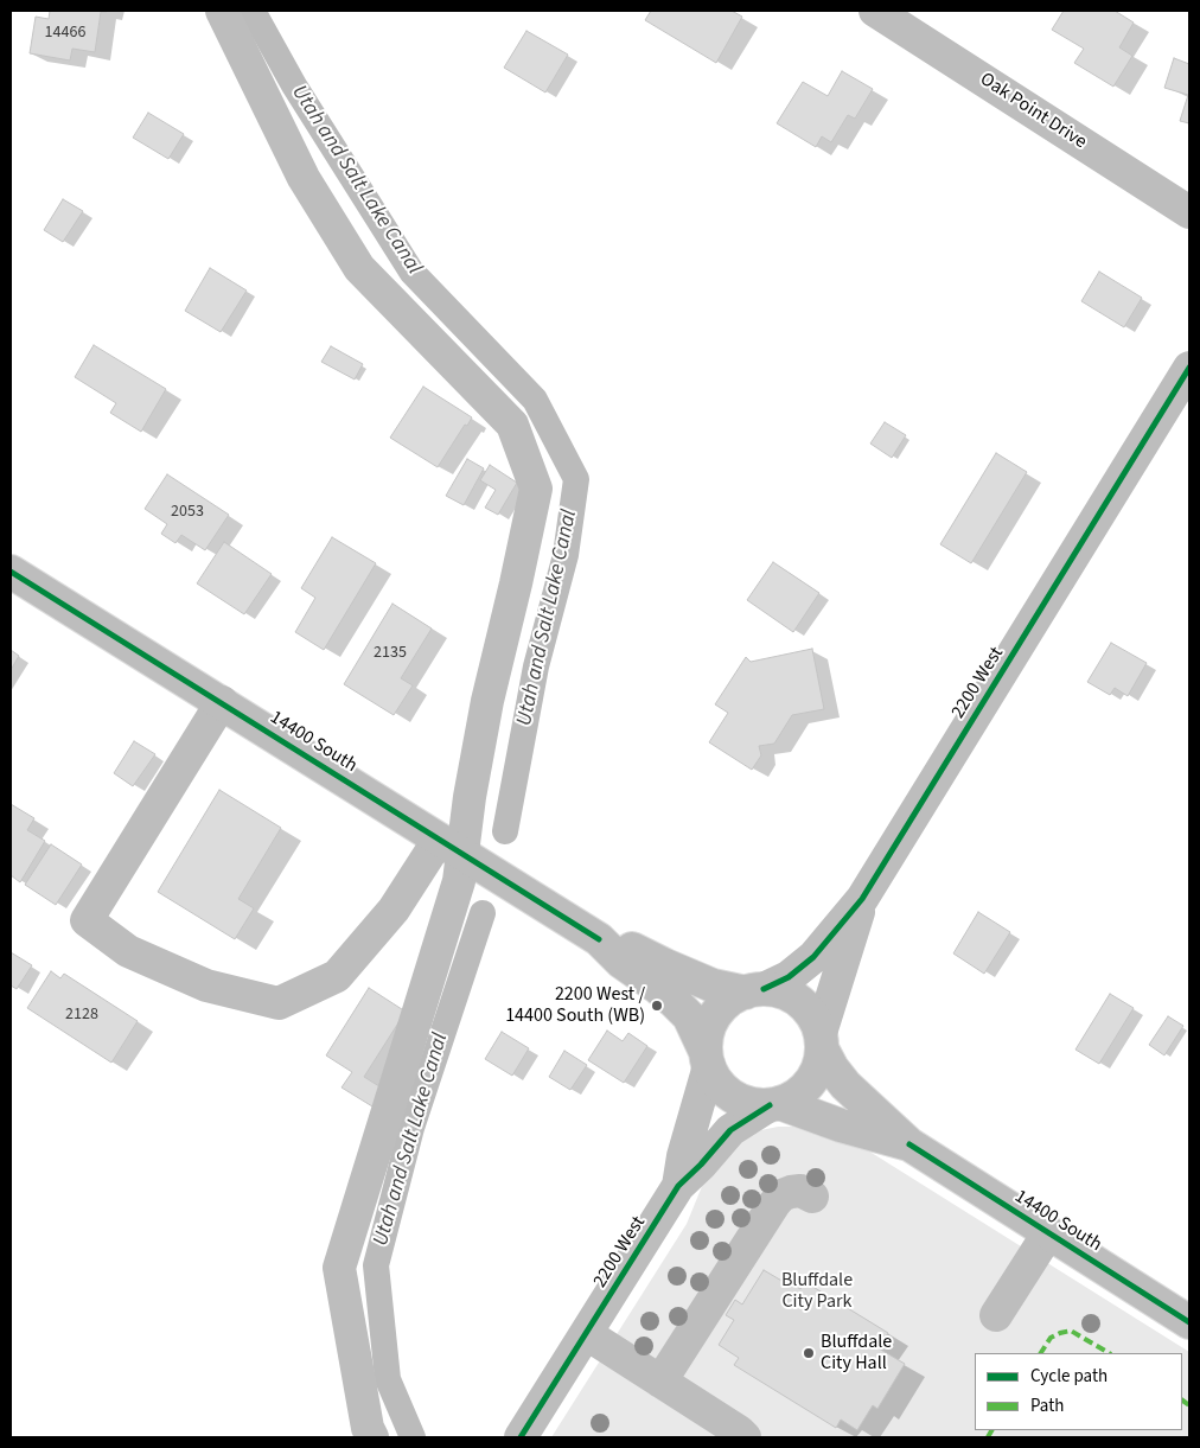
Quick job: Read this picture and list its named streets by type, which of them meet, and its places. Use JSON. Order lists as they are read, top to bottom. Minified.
{"streets":{"main road":["Oak Point Drive","2200 West","14400 South"]},"crossings":[["2200 West","14400 South"]],"water":["Utah and Salt Lake Canal"],"parks":["Bluffdale City Park"],"places":["2200 West / 14400 South (WB)","Bluffdale City Hall"],"house_numbers":["14466","2053","2135","2128"],"legend":["Cycle path","Path"]}
